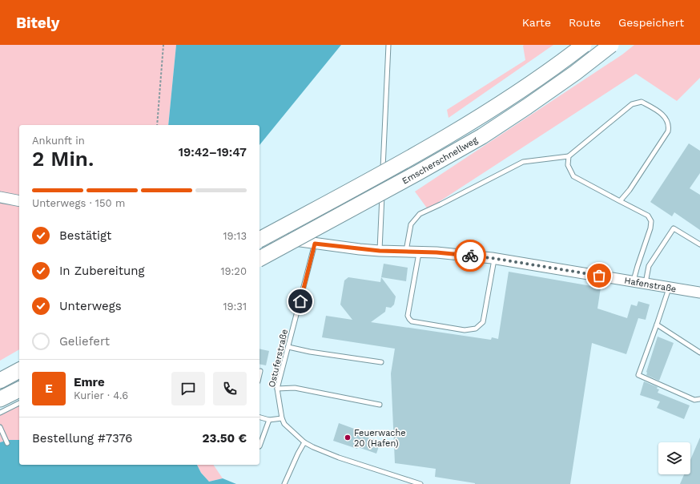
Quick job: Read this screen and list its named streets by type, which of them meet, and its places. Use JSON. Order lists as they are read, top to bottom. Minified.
{"streets":{"highway":["Emscherschnellweg"],"street":["Hafenstraße"],"lane":["Ostuferstraße"]},"crossings":[["Hafenstraße","Ostuferstraße"]],"places":["Feuerwache 20 (Hafen)"],"page":{"header":"Bitely","nav":["Karte","Route","Gespeichert"],"heading":["2 Min.","Ankunft in","19:42–19:47"],"panel":["Emre","Kurier · 4.6","Bestellung #7376","23.50 €"],"bar":"Unterwegs · 150 m","list":[["Bestätigt","19:13"],["In Zubereitung","19:20"],["Unterwegs","19:31"],"Geliefert"],"round":"E"}}
